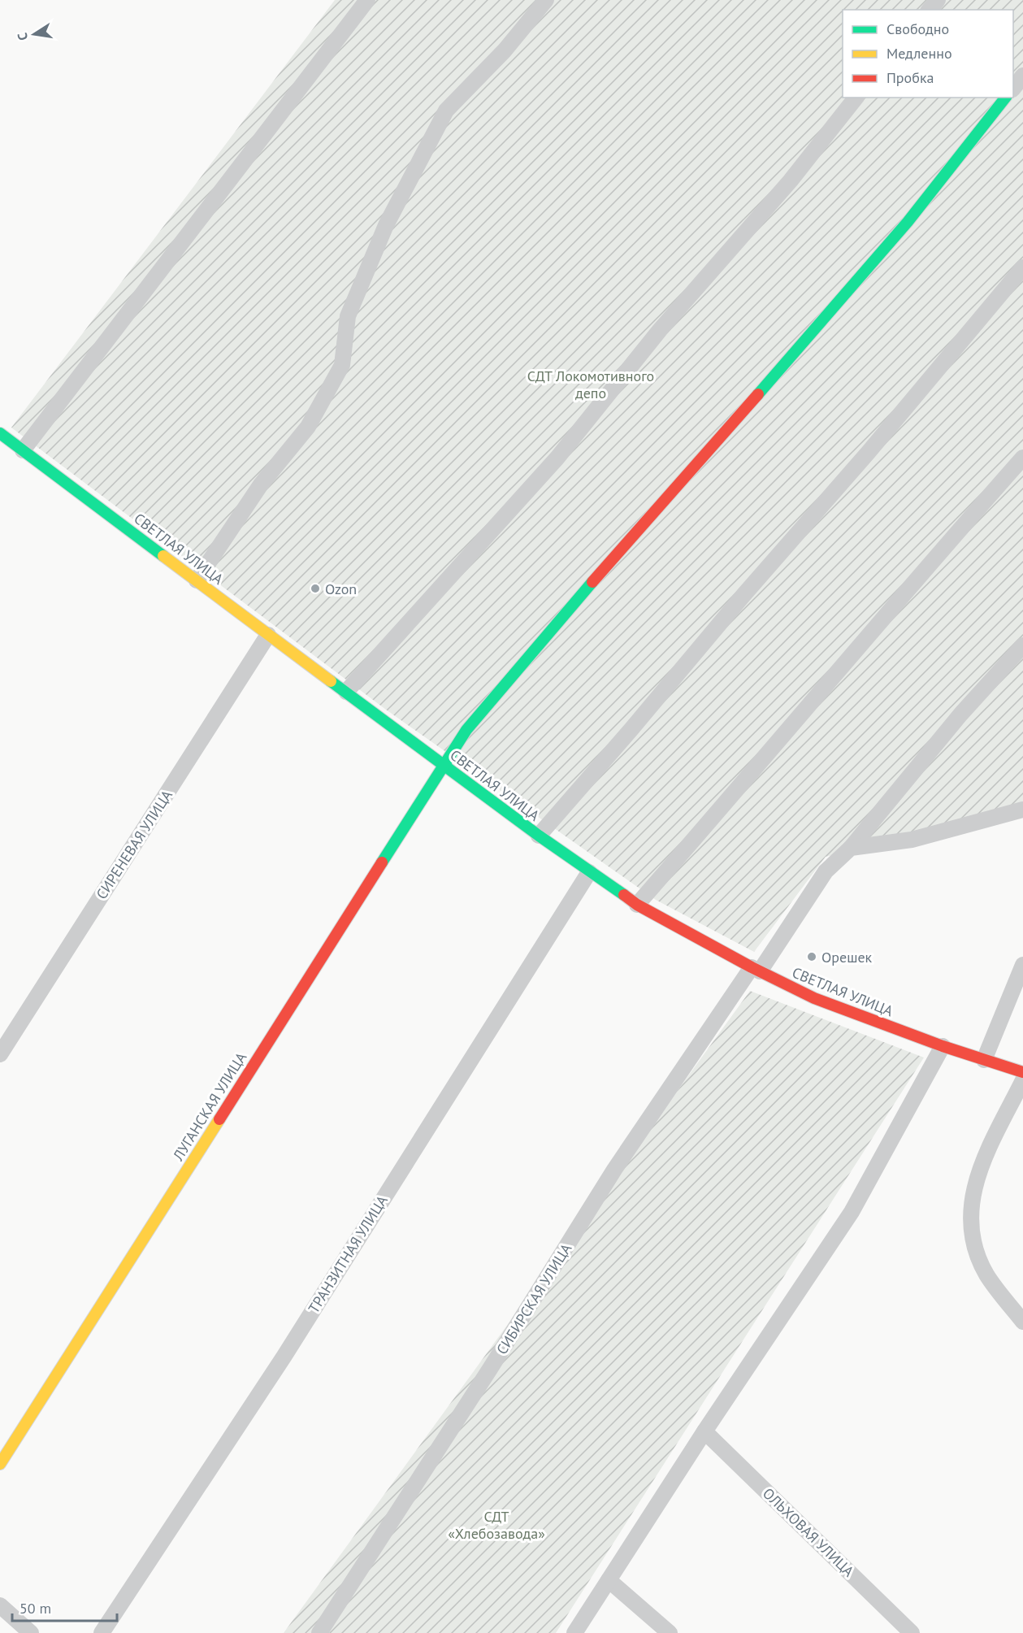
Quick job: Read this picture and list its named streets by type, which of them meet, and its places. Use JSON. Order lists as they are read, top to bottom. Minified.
{"streets":{"street":["СВЕТЛАЯ УЛИЦА","СИРЕНЕВАЯ УЛИЦА","ЛУГАНСКАЯ УЛИЦА","ТРАНЗИТНАЯ УЛИЦА","СИБИРСКАЯ УЛИЦА","ОЛЬХОВАЯ УЛИЦА"]},"crossings":[["СВЕТЛАЯ УЛИЦА","СИРЕНЕВАЯ УЛИЦА"],["СВЕТЛАЯ УЛИЦА","ЛУГАНСКАЯ УЛИЦА"],["СВЕТЛАЯ УЛИЦА","ТРАНЗИТНАЯ УЛИЦА"],["СВЕТЛАЯ УЛИЦА","СИБИРСКАЯ УЛИЦА"]],"parks":["СДТ Локомотивного депо","СДТ «Хлебозавода»"],"places":["Ozon","Орешек"],"legend":["Свободно","Медленно","Пробка"],"scale_bar":"50 m","north":"left"}
